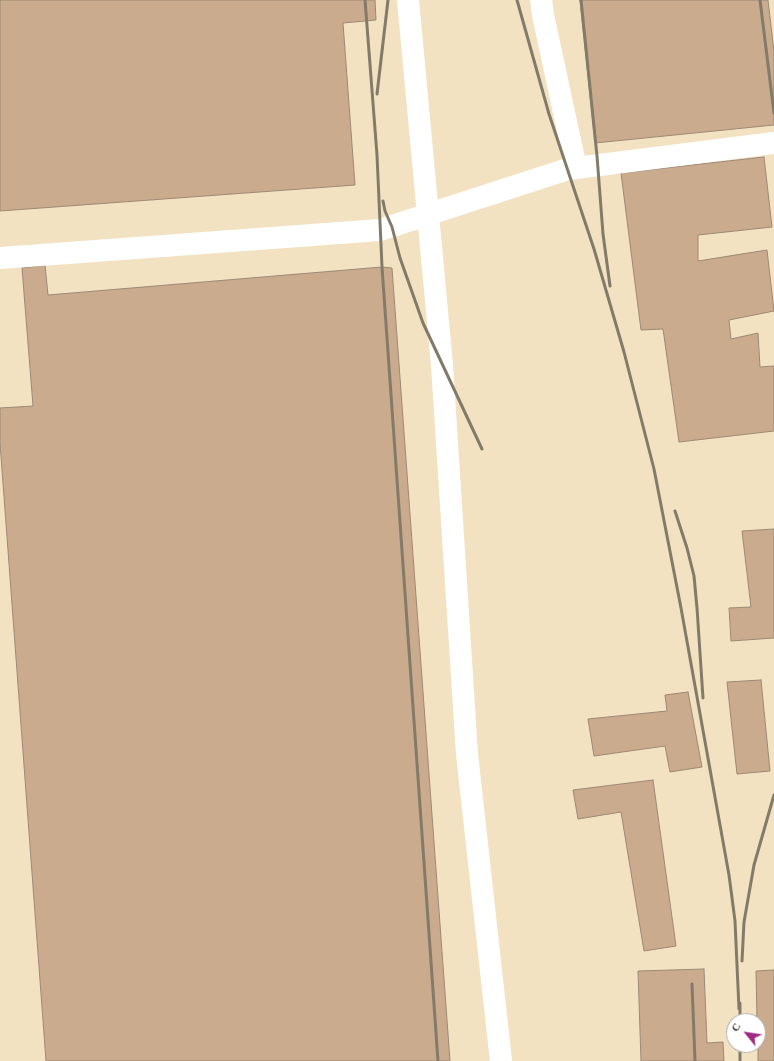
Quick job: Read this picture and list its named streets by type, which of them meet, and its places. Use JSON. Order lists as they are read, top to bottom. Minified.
{"north":"top left"}
